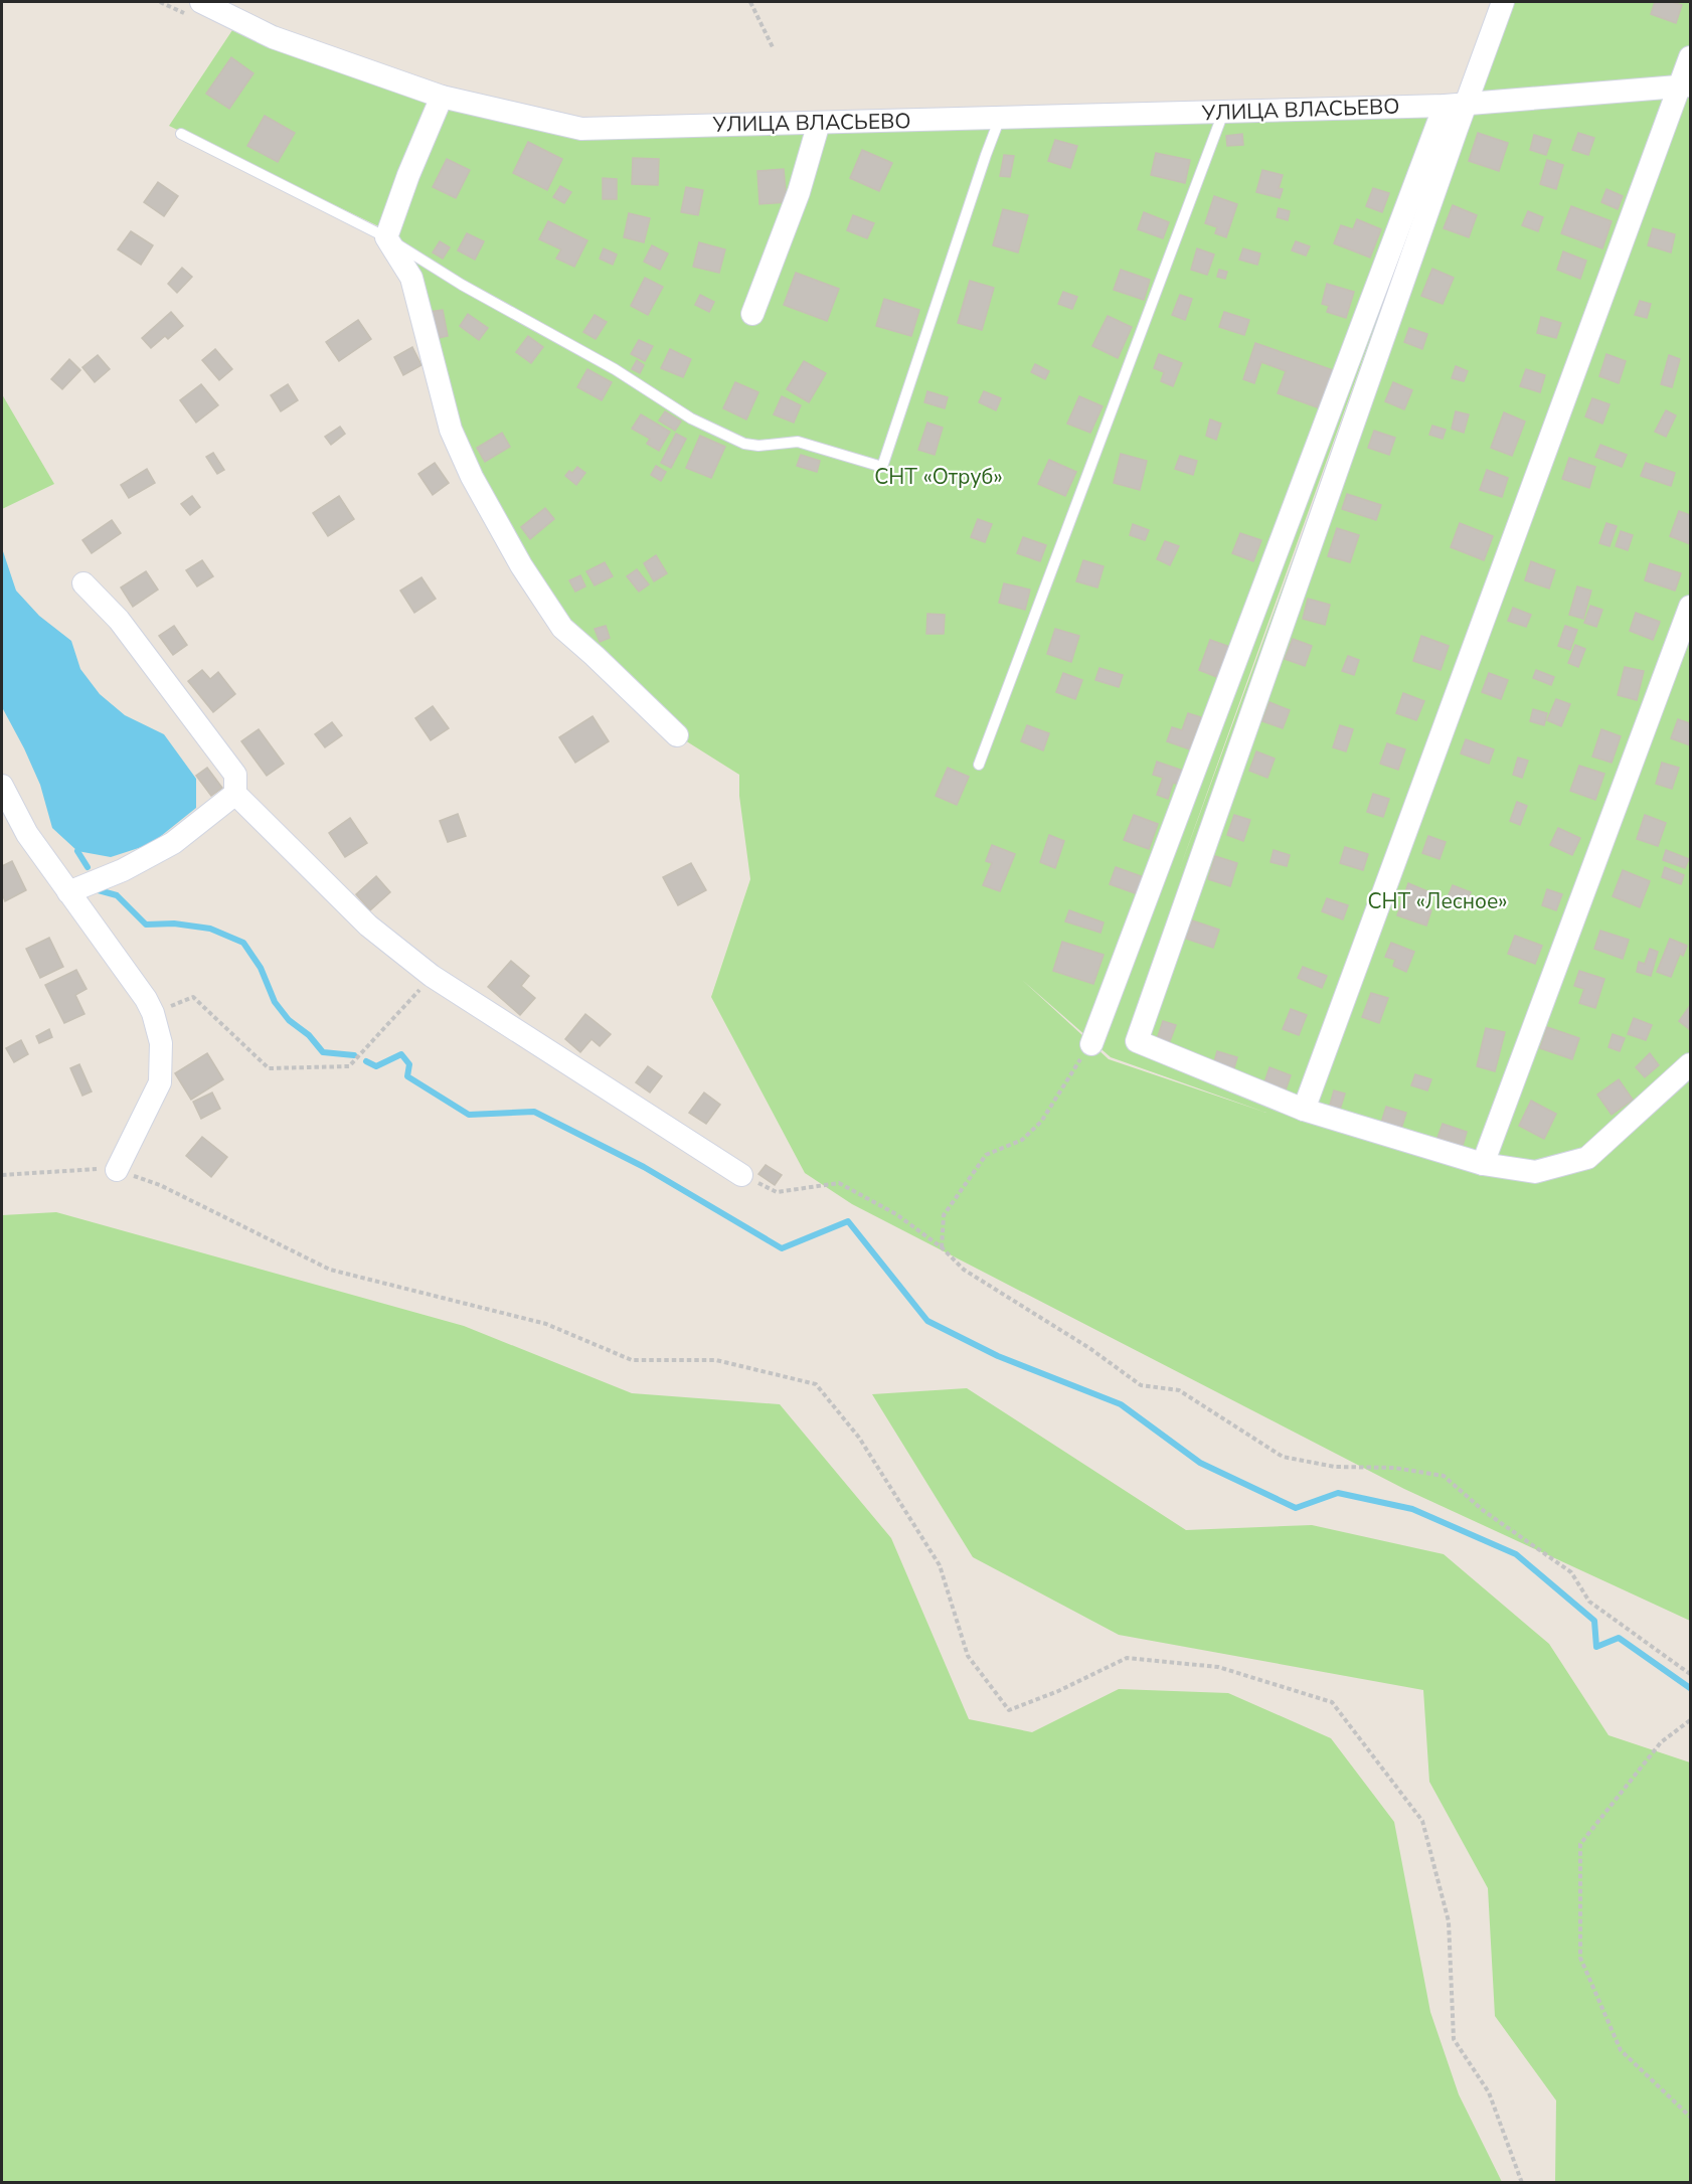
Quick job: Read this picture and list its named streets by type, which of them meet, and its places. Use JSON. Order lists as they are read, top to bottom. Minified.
{"streets":{"street":["УЛИЦА ВЛАСЬЕВО"]},"parks":["СНТ «Отруб»","СНТ «Лесное»"]}
